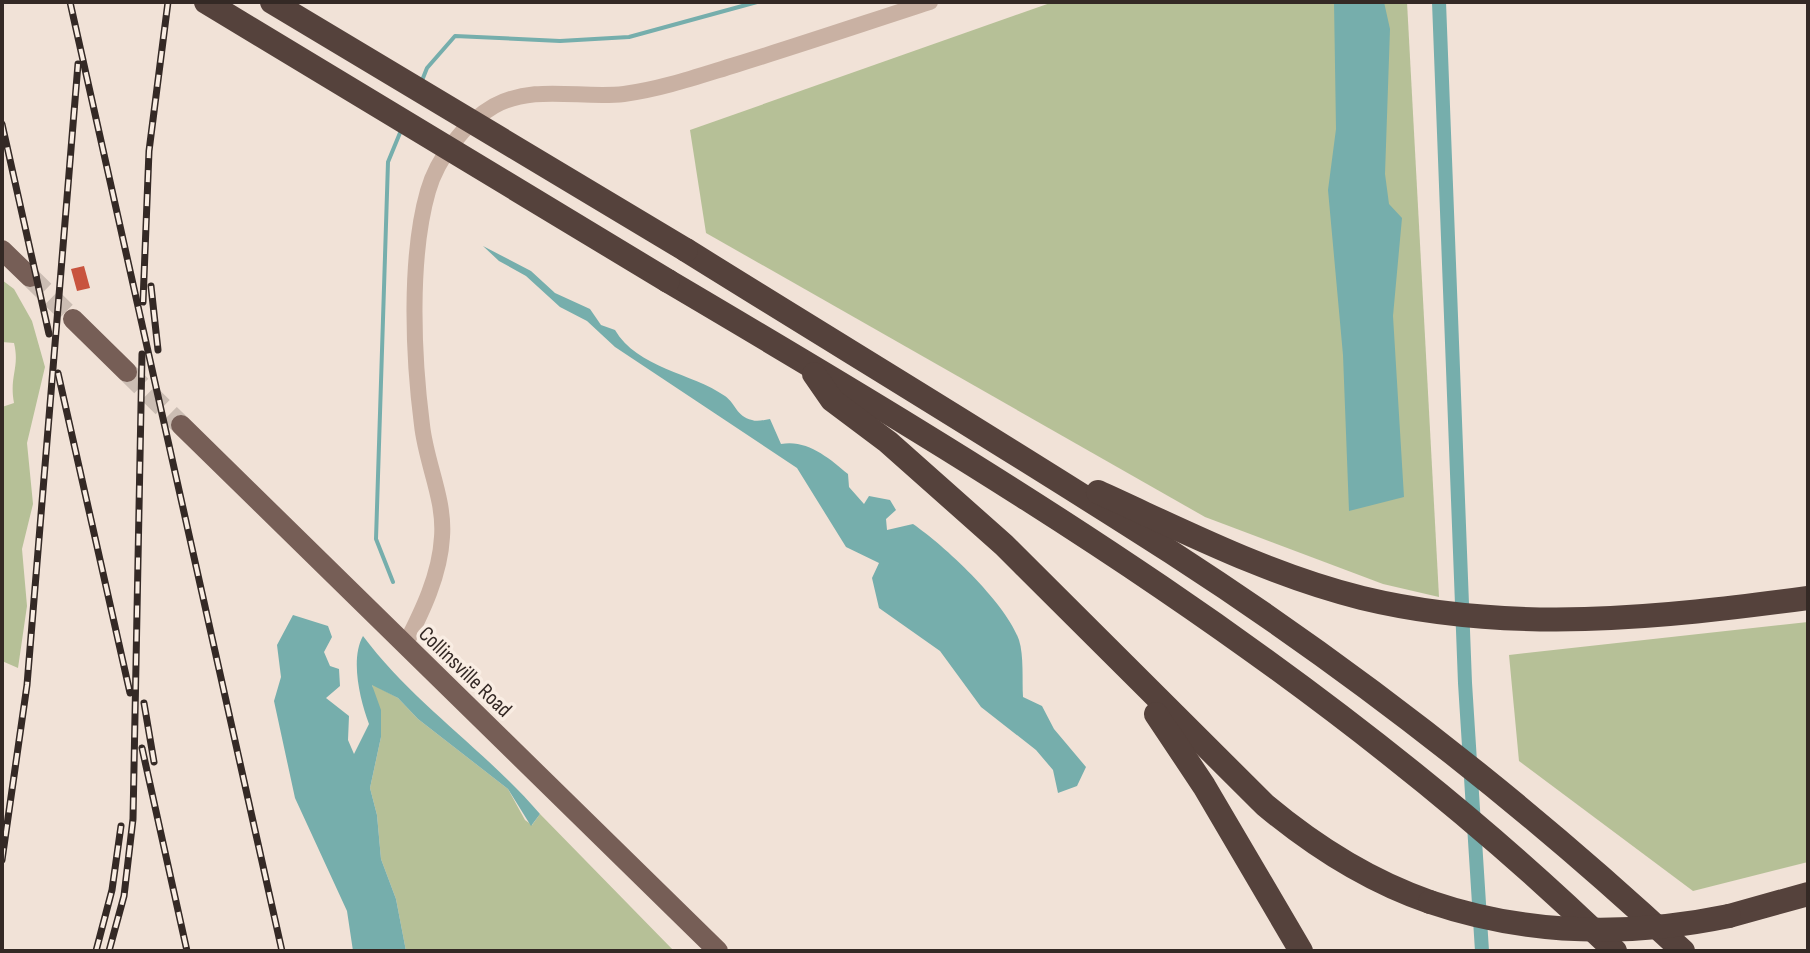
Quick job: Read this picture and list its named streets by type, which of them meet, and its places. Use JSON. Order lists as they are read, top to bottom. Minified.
{"streets":{"main road":["Collinsville Road"]}}
